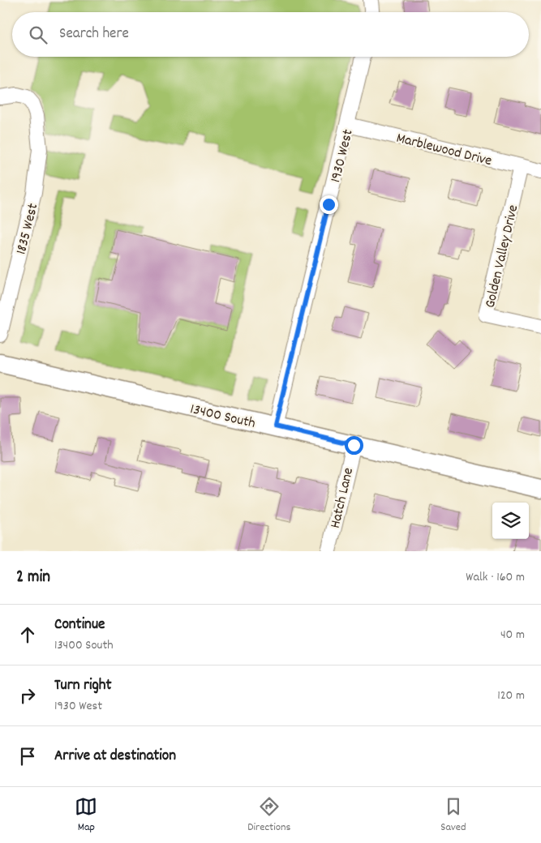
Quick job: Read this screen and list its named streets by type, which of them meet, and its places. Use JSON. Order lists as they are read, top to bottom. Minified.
{"streets":{"street":["Marblewood Drive","1930 West","1835 West","Golden Valley Drive","13400 South","Hatch Lane"]},"crossings":[["Marblewood Drive","1930 West"],["Marblewood Drive","Golden Valley Drive"],["1930 West","13400 South"],["13400 South","Hatch Lane"]],"page":{"search":"Search here","heading":["2 min","Walk · 160 m"],"list":[["Continue","13400 South","40 m"],["Turn right","1930 West","120 m"],"Arrive at destination"],"nav":["Map","Directions","Saved"]}}
